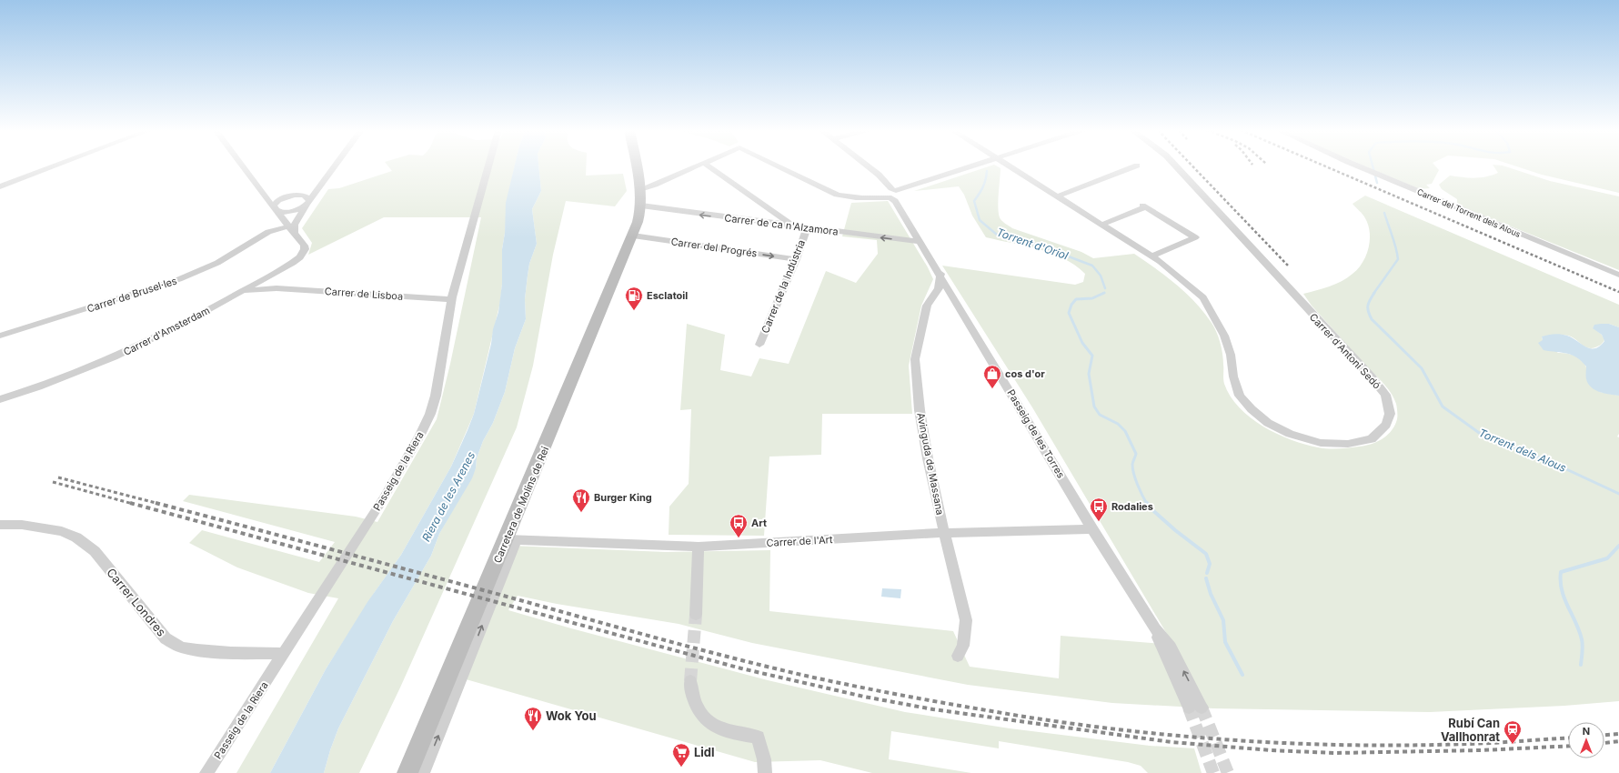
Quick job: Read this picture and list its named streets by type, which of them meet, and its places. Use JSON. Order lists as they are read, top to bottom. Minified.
{"streets":{"main road":["Carretera de Molins de Rei"],"street":["Carrer del Torrent dels Alous","Carrer de ca n'Alzamora","Carrer del Progrés","Carrer de la Indústria","Carrer de Lisboa","Carrer de Brusel·les","Carrer d'Amsterdam","Carrer d'Antoni Sedó","Passeig de les Torres","Avinguda de Massana","Passeig de la Riera","Carrer de l'Art","Carrer Londres"]},"crossings":[["Carrer de ca n'Alzamora","Carrer de la Indústria"],["Carrer de ca n'Alzamora","Passeig de les Torres"],["Carrer de ca n'Alzamora","Carretera de Molins de Rei"],["Carrer del Progrés","Carrer de la Indústria"],["Carrer del Progrés","Carretera de Molins de Rei"],["Carrer de Lisboa","Carrer d'Amsterdam"],["Carrer de Lisboa","Passeig de la Riera"],["Carrer de Brusel·les","Carrer d'Amsterdam"],["Passeig de les Torres","Avinguda de Massana"],["Passeig de les Torres","Carrer de l'Art"],["Avinguda de Massana","Carrer de l'Art"],["Passeig de la Riera","Carrer Londres"],["Carretera de Molins de Rei","Carrer de l'Art"]],"one_way":["Carrer del Progrés"],"water":["Torrent d'Oriol","Torrent dels Alous","Riera de les Arenes"],"places":{"fuel station":["Esclatoil"],"shop":["cos d'or"],"restaurant":["Burger King","Wok You"],"bus stop":["Rodalies","Art"],"station":["Rubí Can Vallhonrat"],"supermarket":["Lidl"]},"north":"top"}
